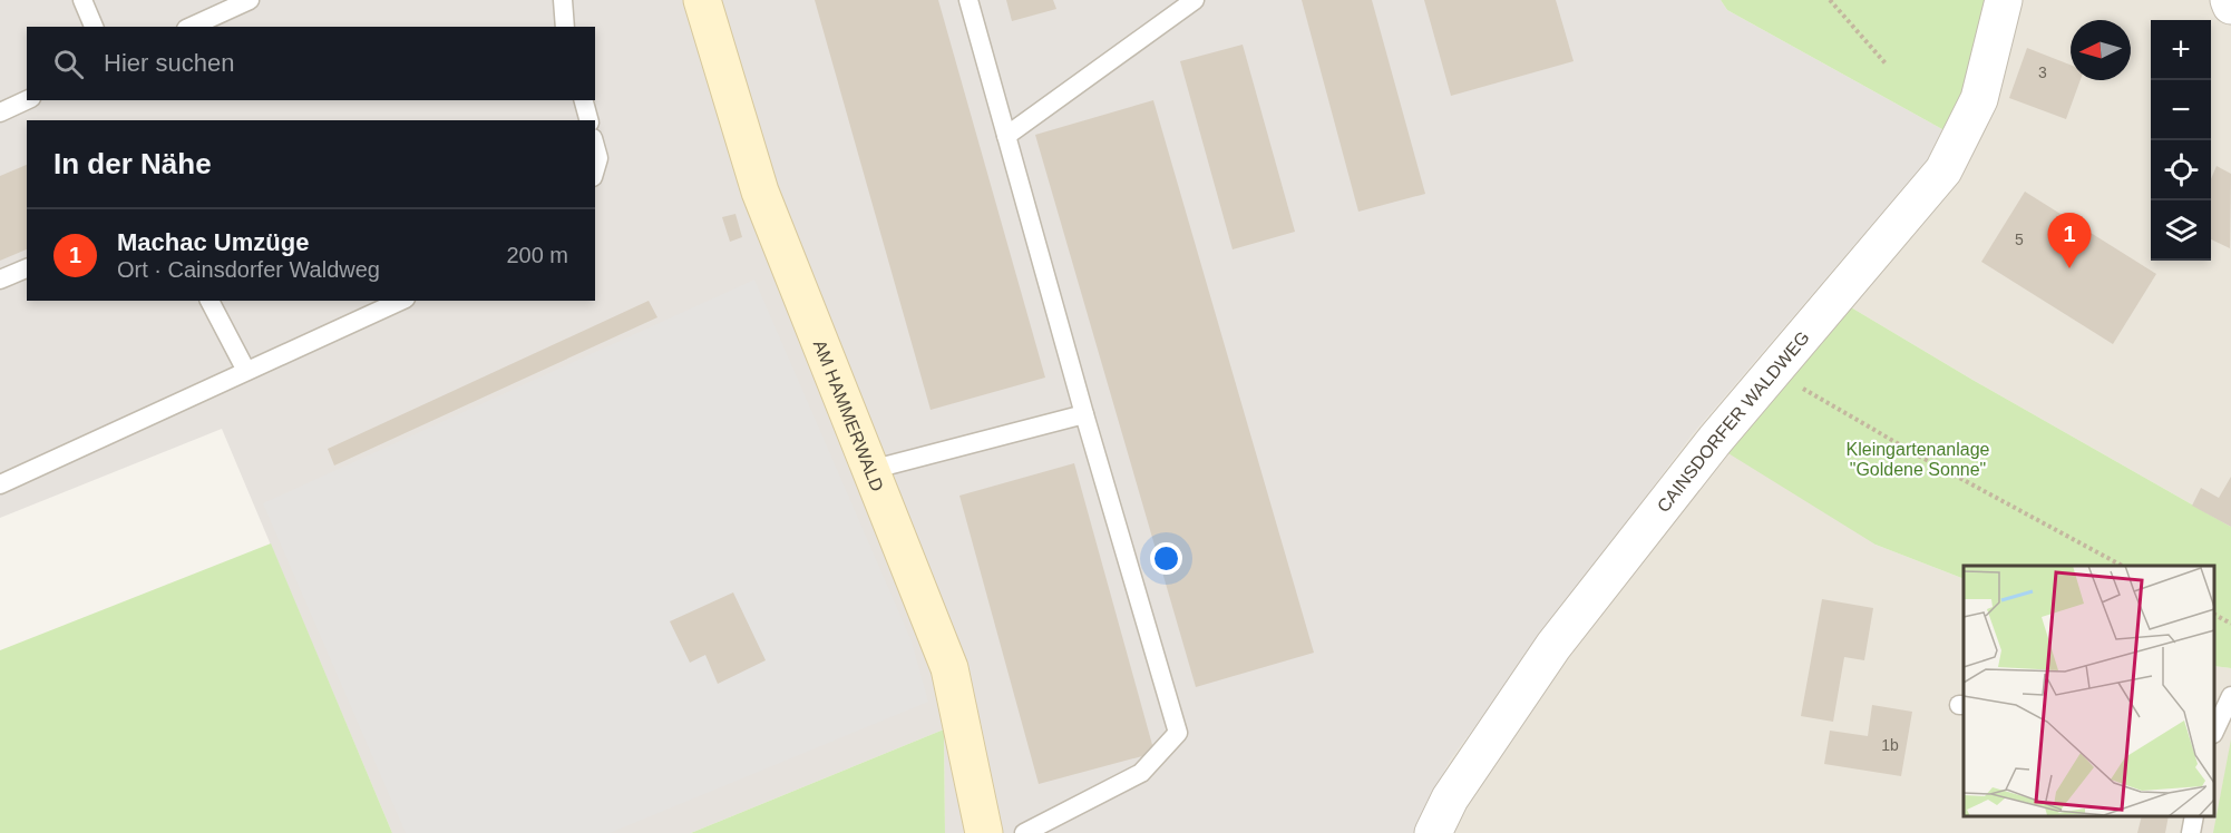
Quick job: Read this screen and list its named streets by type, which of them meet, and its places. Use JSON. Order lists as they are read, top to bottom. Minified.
{"streets":{"main road":["AM HAMMERWALD"],"street":["CAINSDORFER WALDWEG"]},"parks":["Kleingartenanlage \"Goldene Sonne\""],"house_numbers":["3","5","1b"],"north":"left","page":{"map_buttons":["+","−"],"search":"Hier suchen","heading":"In der Nähe","list":[{"mark":"1","name":"Machac Umzüge","note":"Ort · Cainsdorfer Waldweg","value":"200 m"}],"pins":"1"}}
